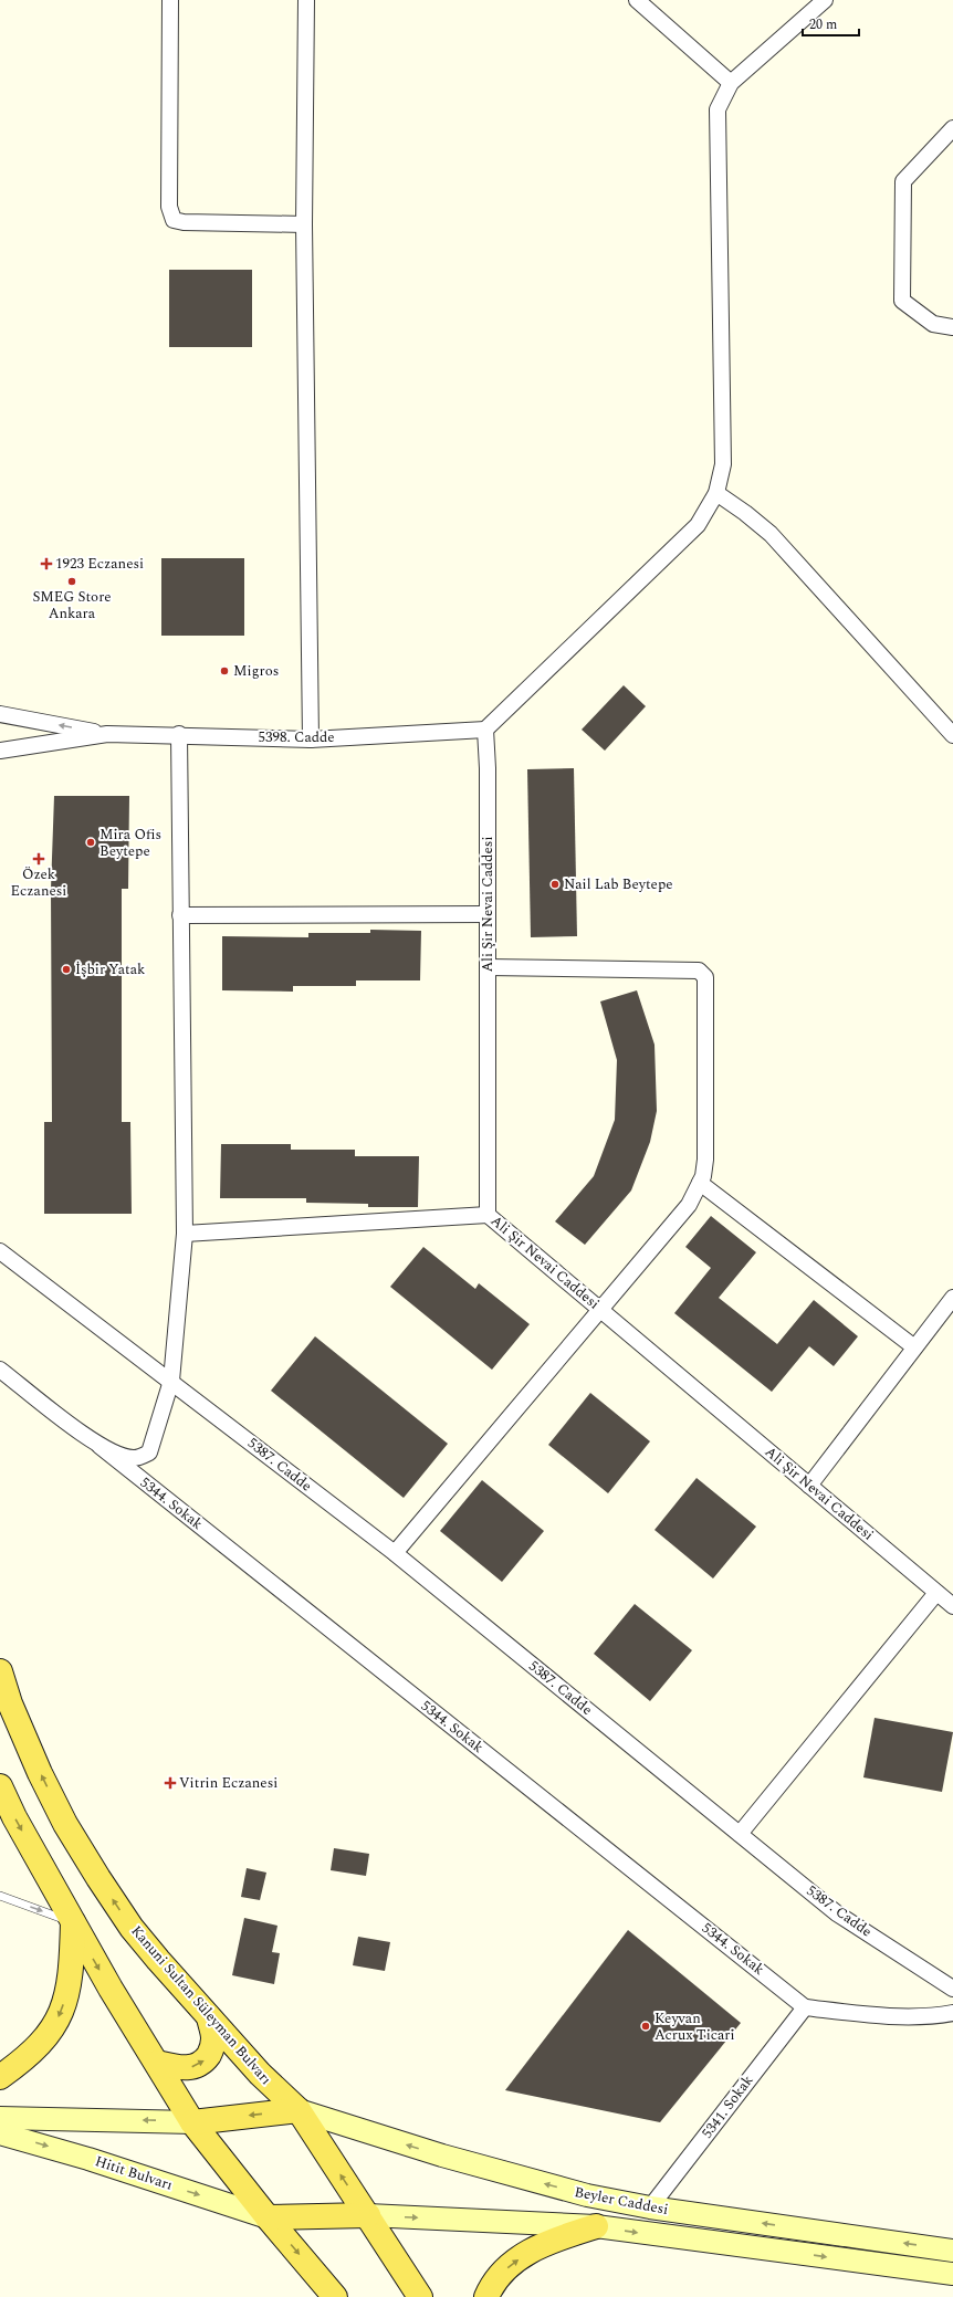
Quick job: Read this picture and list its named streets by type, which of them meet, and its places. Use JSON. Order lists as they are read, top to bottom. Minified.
{"streets":{"main road":["Kanuni Sultan Süleyman Bulvarı","Hitit Bulvarı","Beyler Caddesi"],"street":["5398. Cadde","Ali Şir Nevai Caddesi","5387. Cadde","5344. Sokak","5341. Sokak"]},"crossings":[["5398. Cadde","Ali Şir Nevai Caddesi"],["5344. Sokak","5341. Sokak"],["Kanuni Sultan Süleyman Bulvarı","Beyler Caddesi"],["5341. Sokak","Beyler Caddesi"]],"places":{"health":["1923 Eczanesi","Özek Eczanesi","Vitrin Eczanesi"],"other":["SMEG Store Ankara","Migros","Mira Ofis Beytepe","Nail Lab Beytepe","İşbir Yatak","Keyvan Acrux Ticari"]},"scale_bar":"20 m"}
